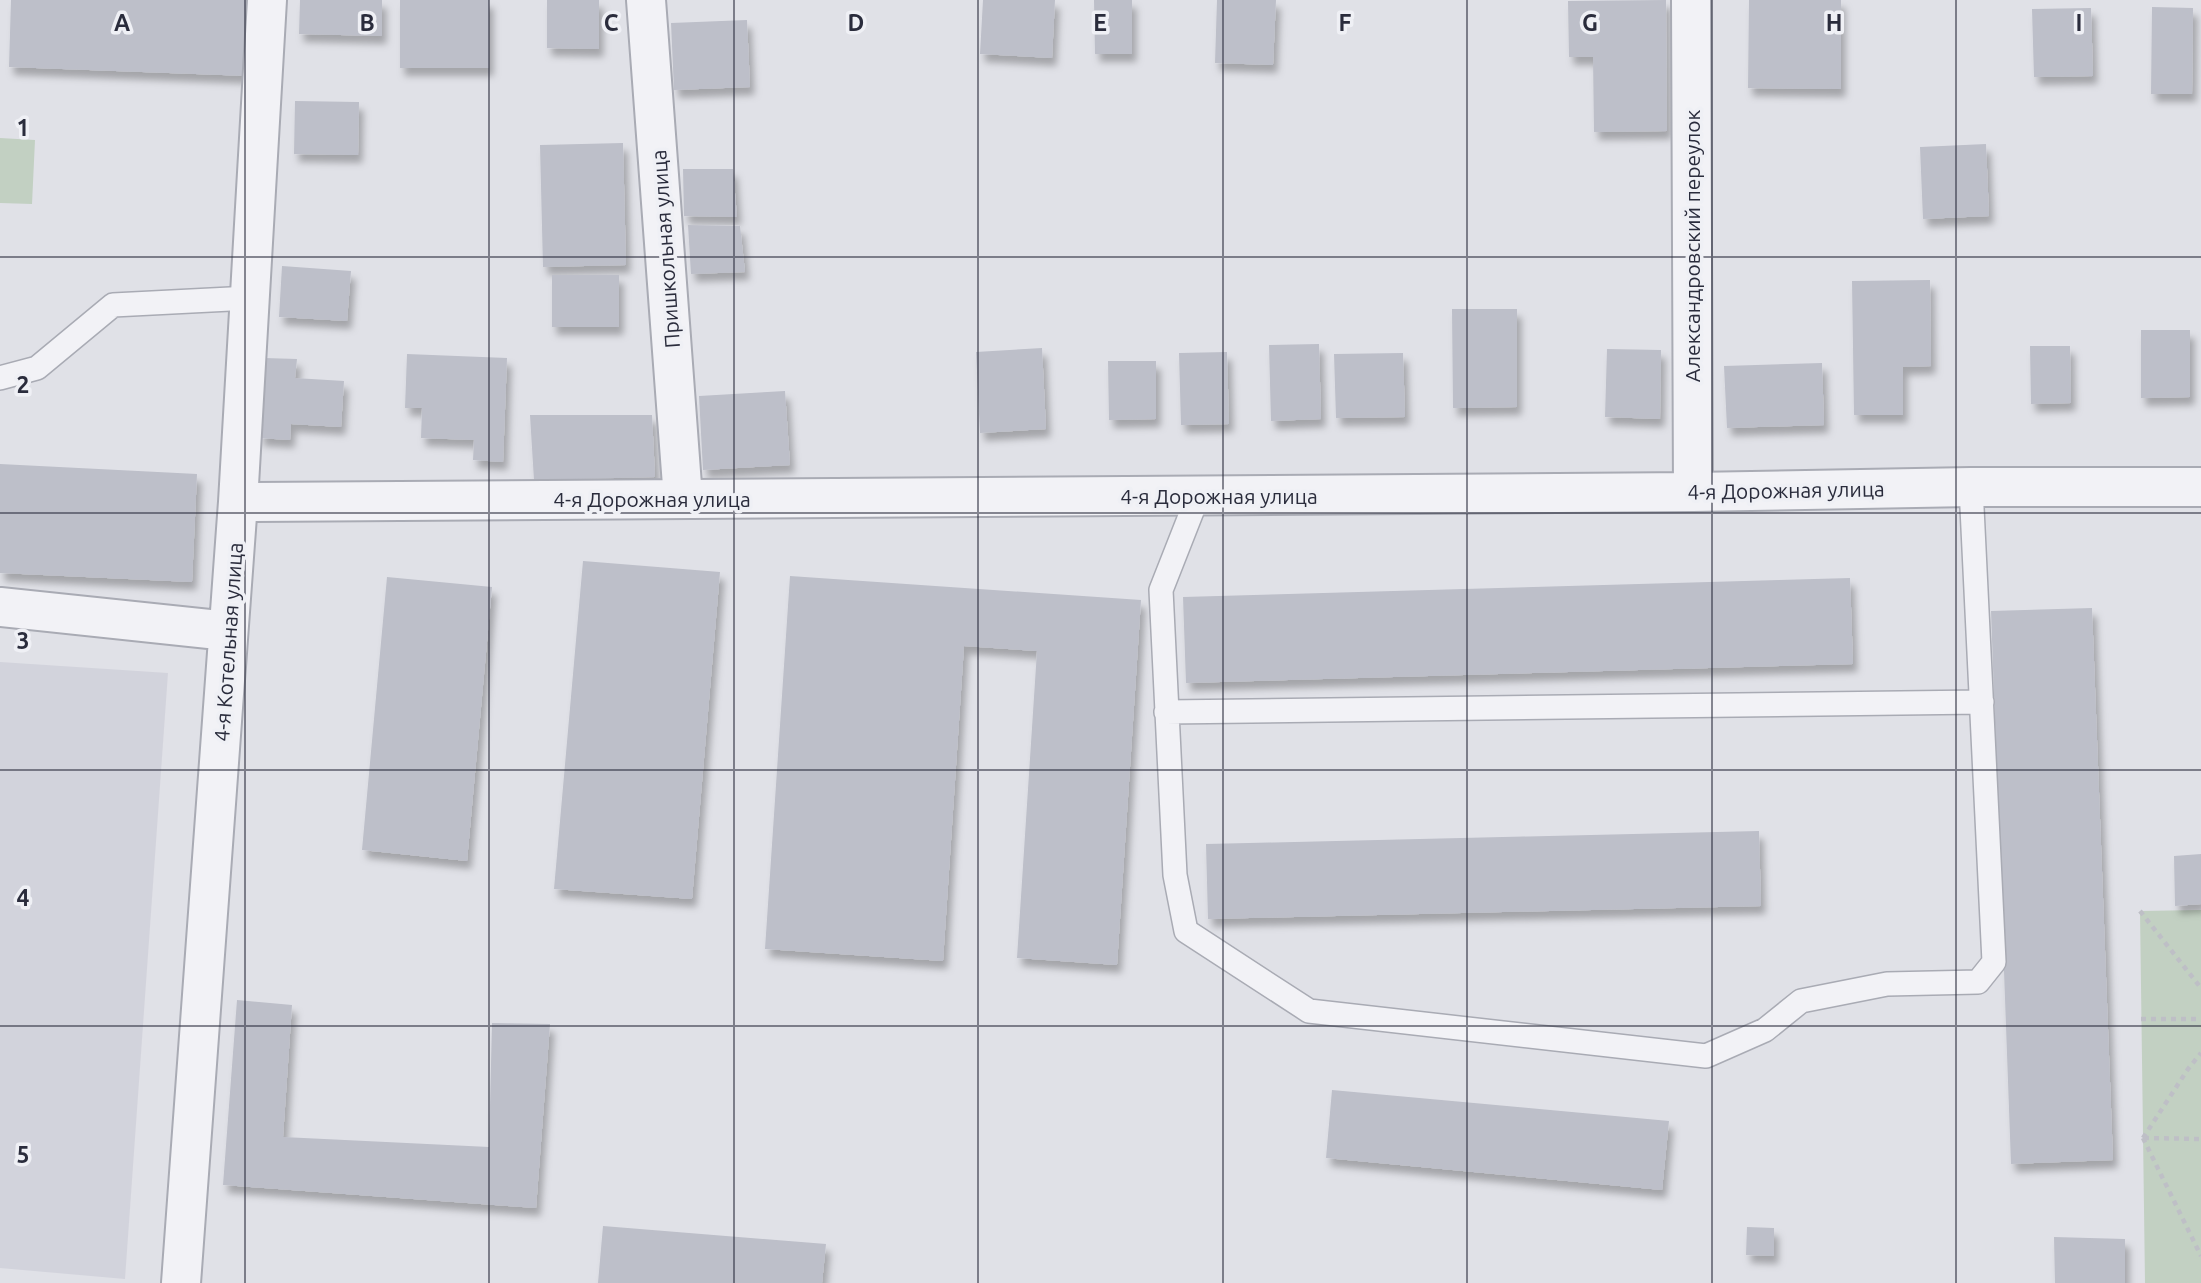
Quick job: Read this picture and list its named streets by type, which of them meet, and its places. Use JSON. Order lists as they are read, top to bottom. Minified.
{"streets":{"street":["Александровский переулок","Пришкольная улица","4-я Дорожная улица","4-я Котельная улица"]},"crossings":[["Александровский переулок","4-я Дорожная улица"],["Пришкольная улица","4-я Дорожная улица"],["4-я Дорожная улица","4-я Котельная улица"]],"grid":{"columns":["A","B","C","D","E","F","G","H","I"],"rows":["1","2","3","4","5"]}}
